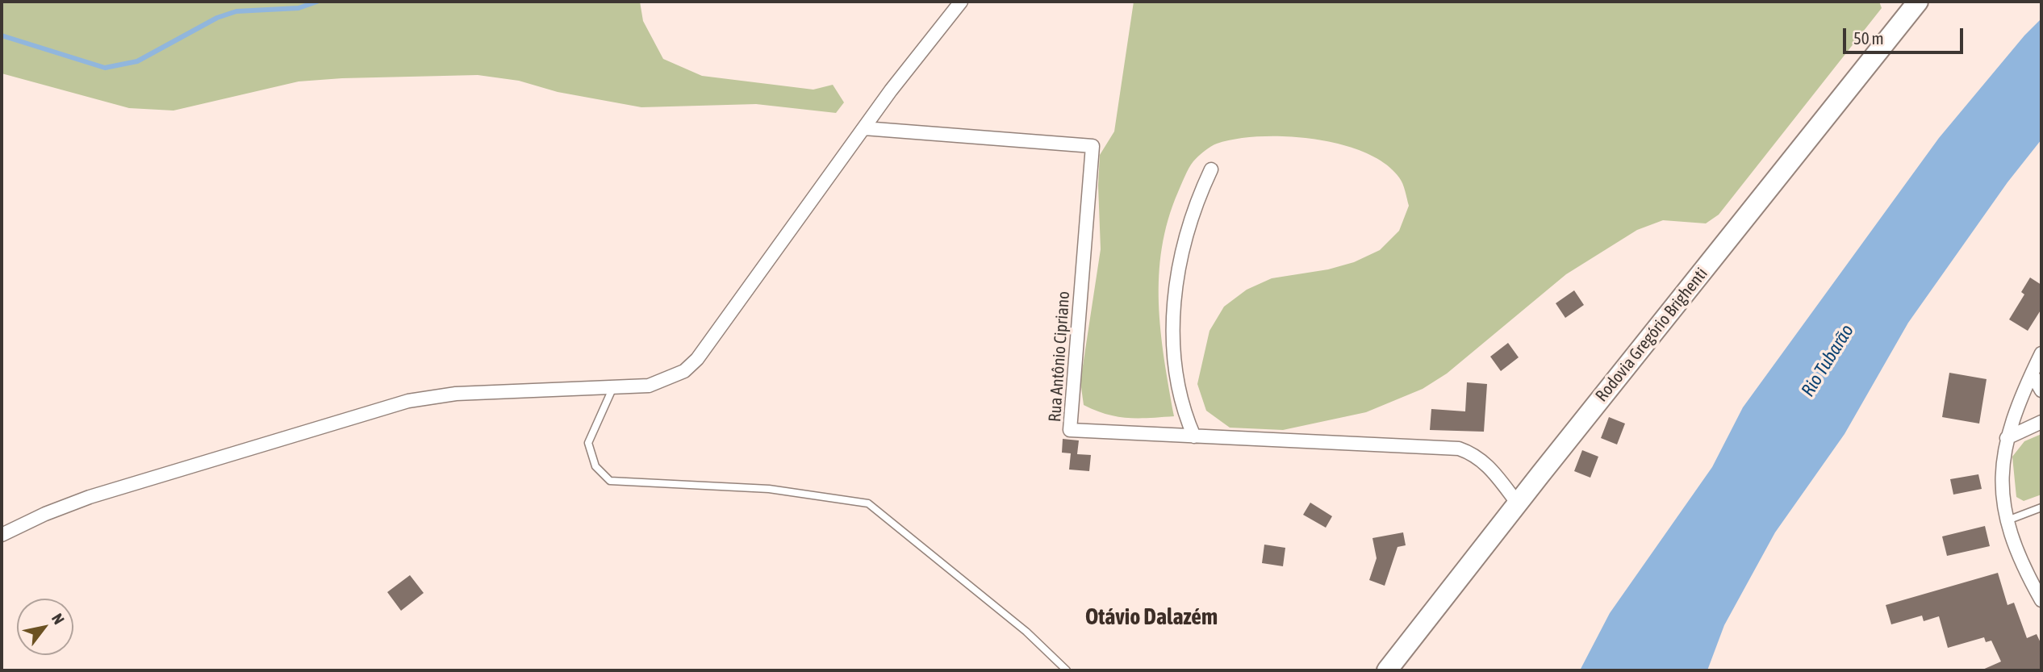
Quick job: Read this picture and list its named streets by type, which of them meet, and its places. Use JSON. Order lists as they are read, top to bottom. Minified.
{"streets":{"main road":["Rodovia Gregório Brighenti"],"street":["Rua Antônio Cipriano"]},"crossings":[["Rodovia Gregório Brighenti","Rua Antônio Cipriano"]],"districts":["Otávio Dalazém"],"water":["Rio Tubarão"],"scale_bar":"50 m","north":"top right"}
